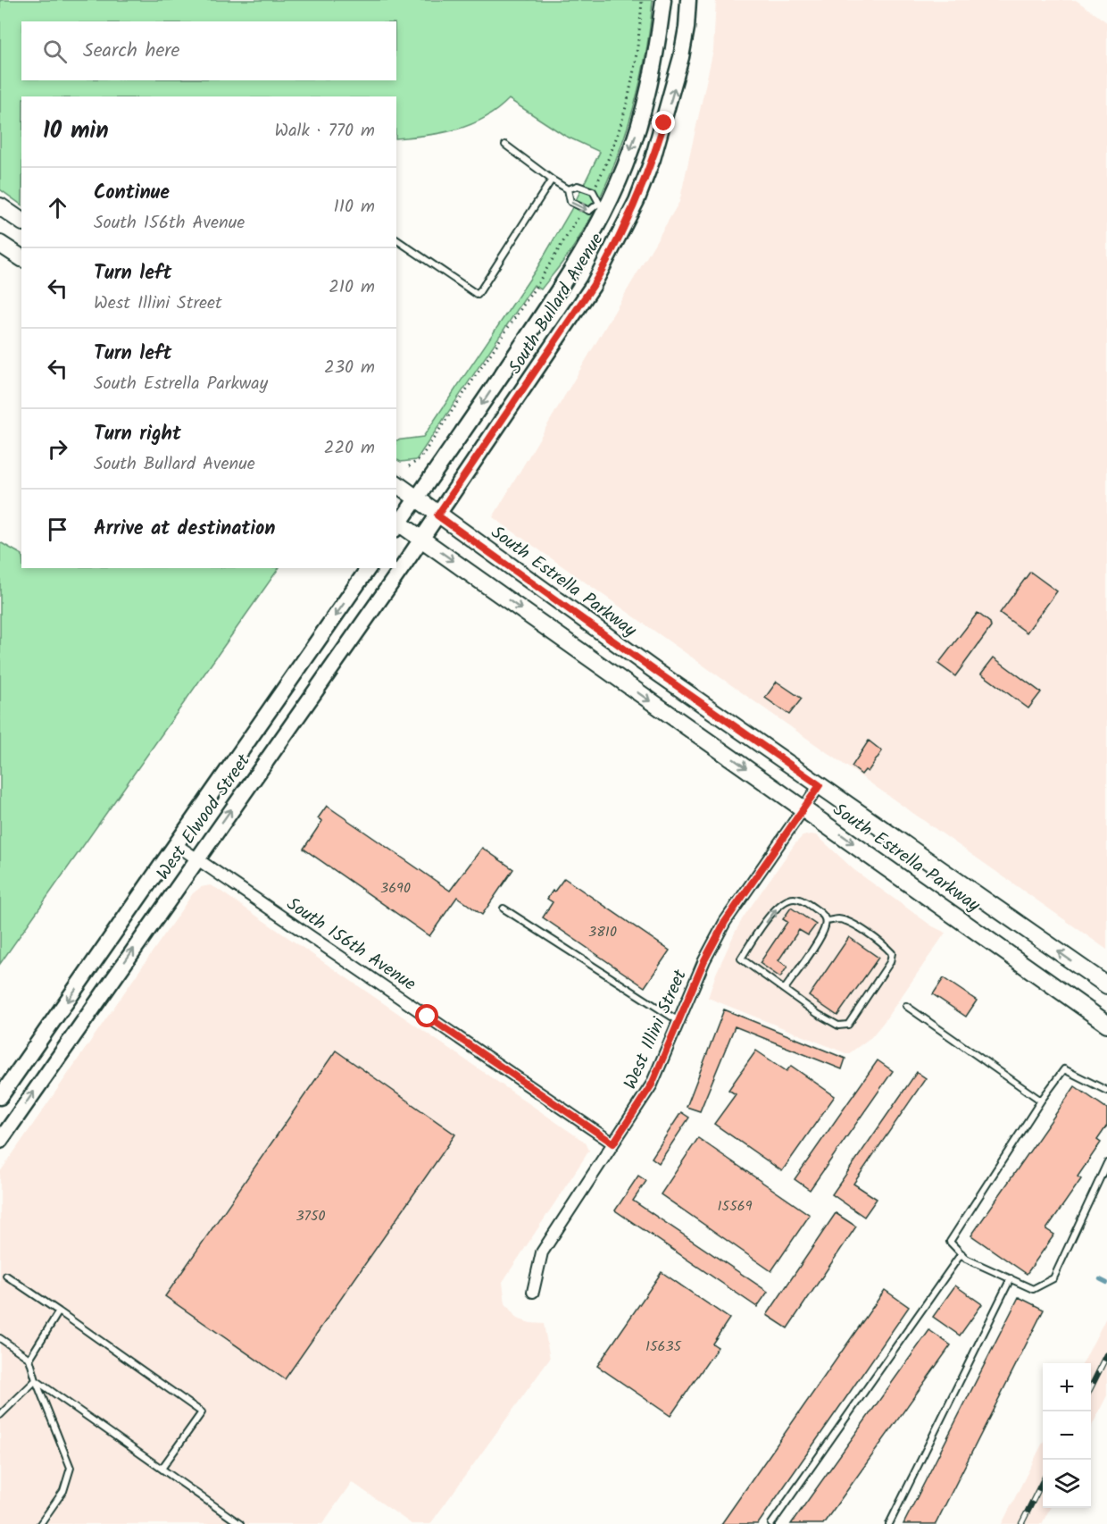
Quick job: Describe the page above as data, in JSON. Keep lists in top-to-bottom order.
{
  "streets": {
    "main road": ["South Bullard Avenue", "South Estrella Parkway", "West Elwood Street"],
    "street": ["South 156th Avenue", "West Illini Street"]
  },
  "crossings": [
    ["South Bullard Avenue", "South Estrella Parkway"],
    ["South Bullard Avenue", "West Elwood Street"],
    ["South Estrella Parkway", "West Elwood Street"],
    ["South Estrella Parkway", "West Illini Street"],
    ["West Elwood Street", "South 156th Avenue"],
    ["South 156th Avenue", "West Illini Street"]
  ],
  "house_numbers": [
    "3690",
    "3810",
    "15569",
    "3750",
    "15635"
  ],
  "page": {
    "search": "Search here",
    "heading": ["10 min", "Walk · 770 m"],
    "list": [
      ["Continue", "South 156th Avenue", "110 m"],
      ["Turn left", "West Illini Street", "210 m"],
      ["Turn left", "South Estrella Parkway", "230 m"],
      ["Turn right", "South Bullard Avenue", "220 m"],
      "Arrive at destination"
    ],
    "map_buttons": ["+", "−"]
  }
}
